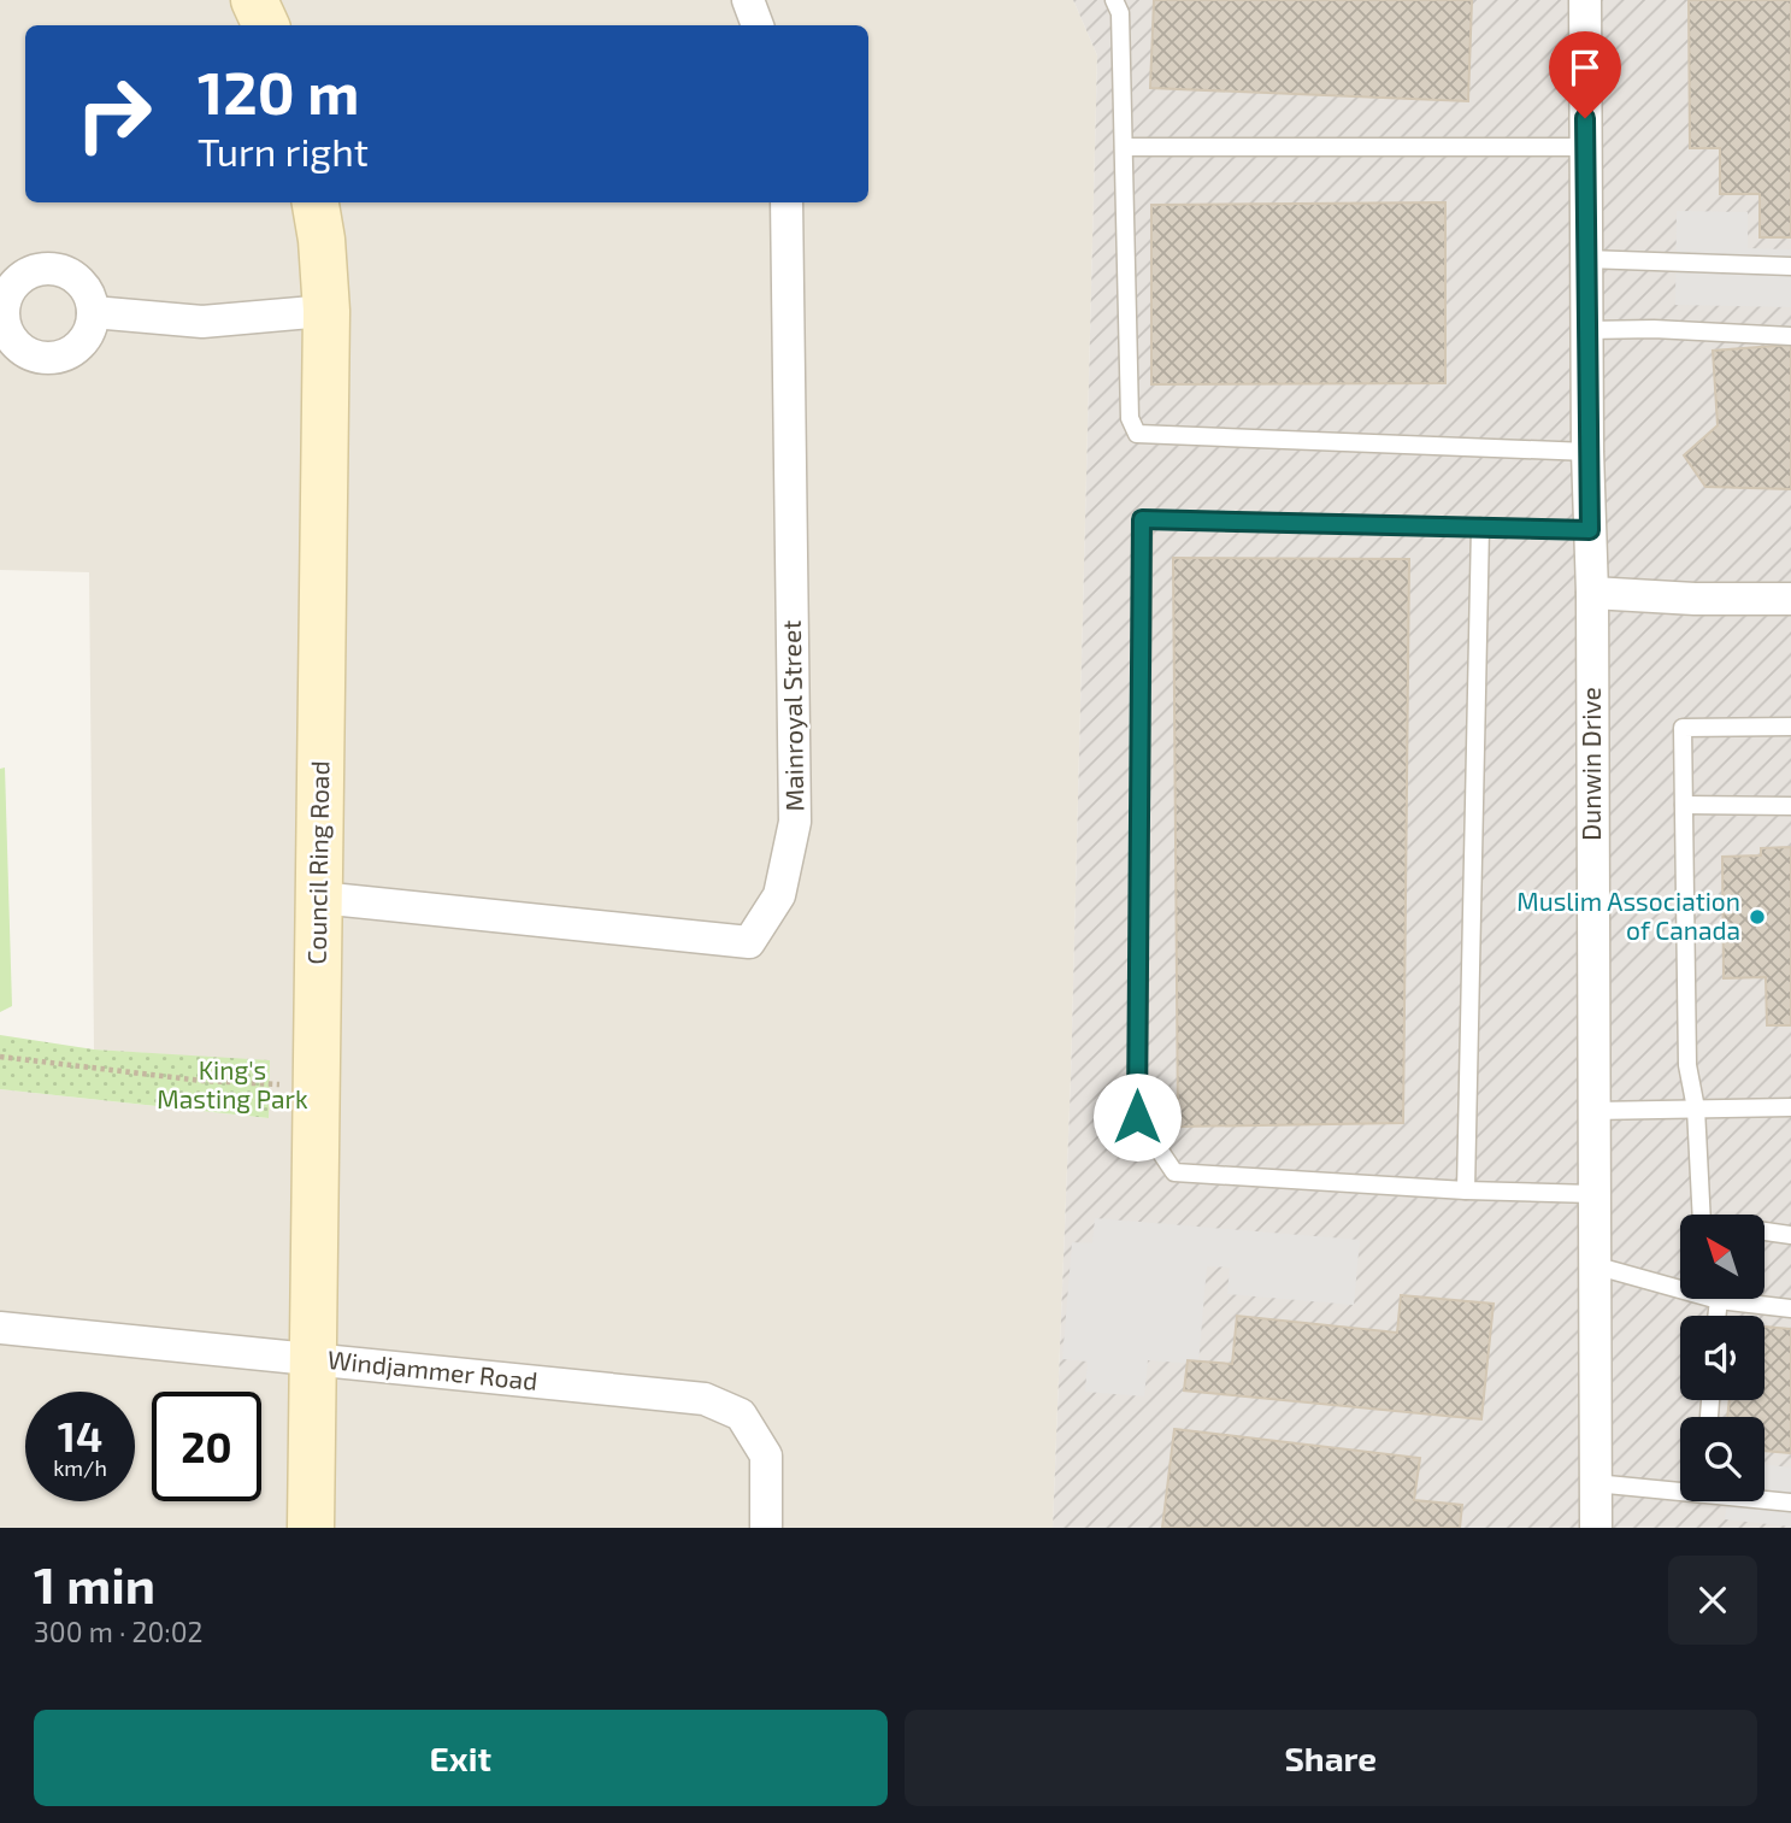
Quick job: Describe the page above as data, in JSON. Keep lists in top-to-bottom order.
{
  "streets": {
    "street": [
      "Mainroyal Street",
      "Dunwin Drive",
      "Council Ring Road",
      "Windjammer Road"
    ]
  },
  "crossings": [
    ["Mainroyal Street", "Council Ring Road"],
    ["Council Ring Road", "Windjammer Road"]
  ],
  "parks": ["King's Masting Park"],
  "places": ["Muslim Association of Canada"],
  "north": "top left",
  "page": {
    "turn": ["120 m", "Turn right"],
    "speed": "14 km/h",
    "limit": "20",
    "heading": ["1 min", "300 m · 20:02"],
    "buttons": ["Exit", "Share"]
  }
}
